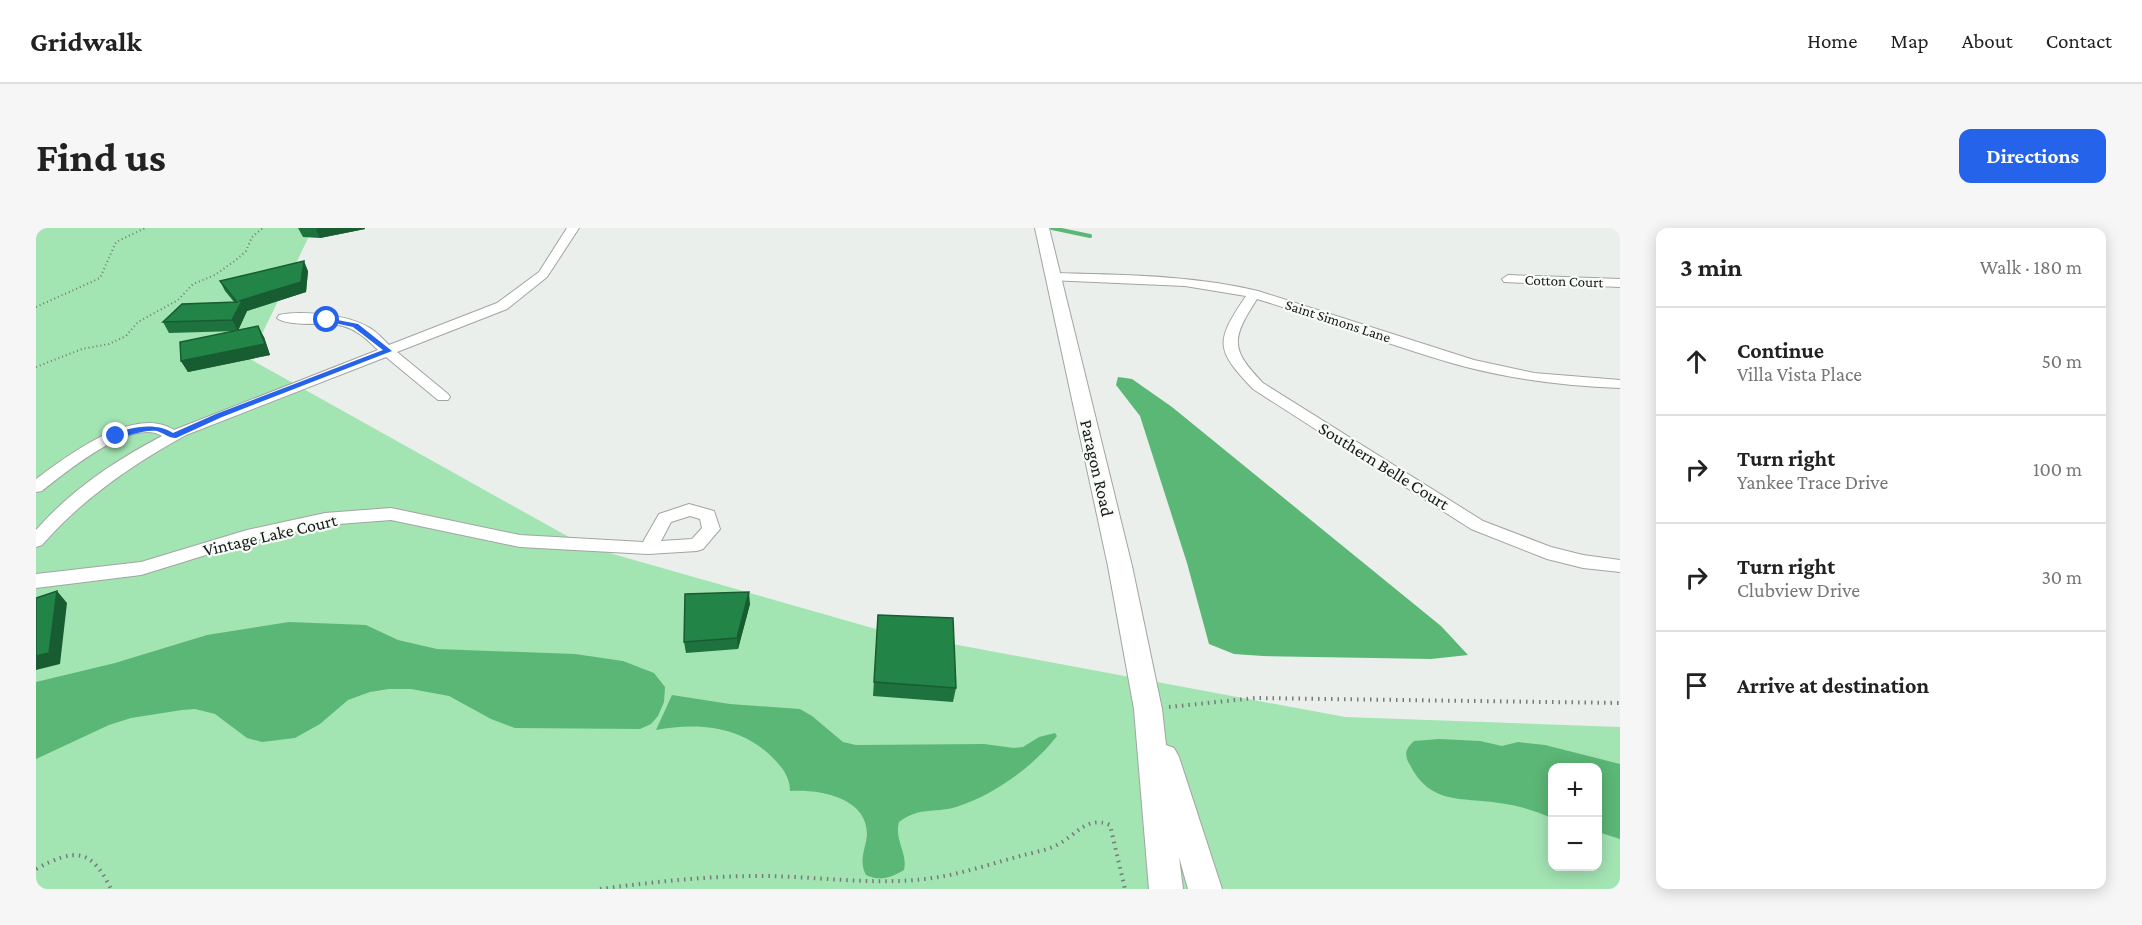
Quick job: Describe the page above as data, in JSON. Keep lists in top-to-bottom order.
{
  "streets": {
    "street": [
      "Cotton Court",
      "Saint Simons Lane",
      "Southern Belle Court",
      "Paragon Road",
      "Vintage Lake Court"
    ]
  },
  "crossings": [
    ["Saint Simons Lane", "Southern Belle Court"],
    ["Saint Simons Lane", "Paragon Road"]
  ],
  "page": {
    "header": "Gridwalk",
    "nav": [
      "Home",
      "Map",
      "About",
      "Contact"
    ],
    "buttons": "Directions",
    "title": "Find us",
    "heading": ["3 min", "Walk · 180 m"],
    "list": [
      ["Continue", "Villa Vista Place", "50 m"],
      ["Turn right", "Yankee Trace Drive", "100 m"],
      ["Turn right", "Clubview Drive", "30 m"],
      "Arrive at destination"
    ],
    "map_buttons": ["+", "−"]
  }
}
